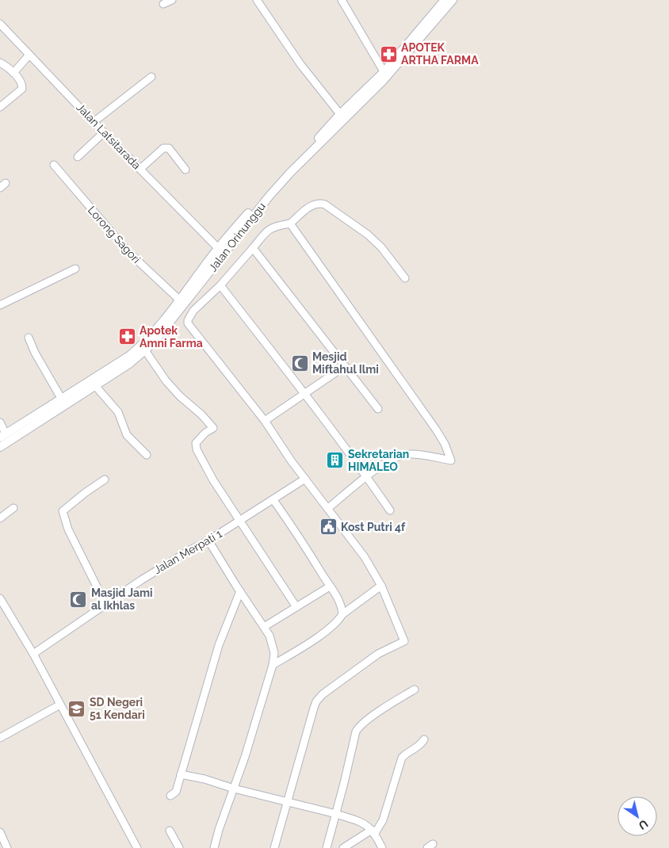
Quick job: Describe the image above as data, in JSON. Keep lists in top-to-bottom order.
{
  "streets": {
    "street": [
      "Jalan Latsitarada",
      "Lorong Sagori",
      "Jalan Orinunggu",
      "Jalan Merpati 1"
    ]
  },
  "crossings": [
    ["Jalan Latsitarada", "Jalan Orinunggu"],
    ["Lorong Sagori", "Jalan Orinunggu"]
  ],
  "places": {
    "pharmacy": ["APOTEK ARTHA FARMA", "Apotek Amni Farma"],
    "mosque": ["Mesjid Miftahul Ilmi", "Masjid Jami al Ikhlas"],
    "building": ["Sekretarian HIMALEO"],
    "public building": ["Kost Putri 4f"],
    "school or university": ["SD Negeri 51 Kendari"]
  },
  "north": "bottom right"
}
